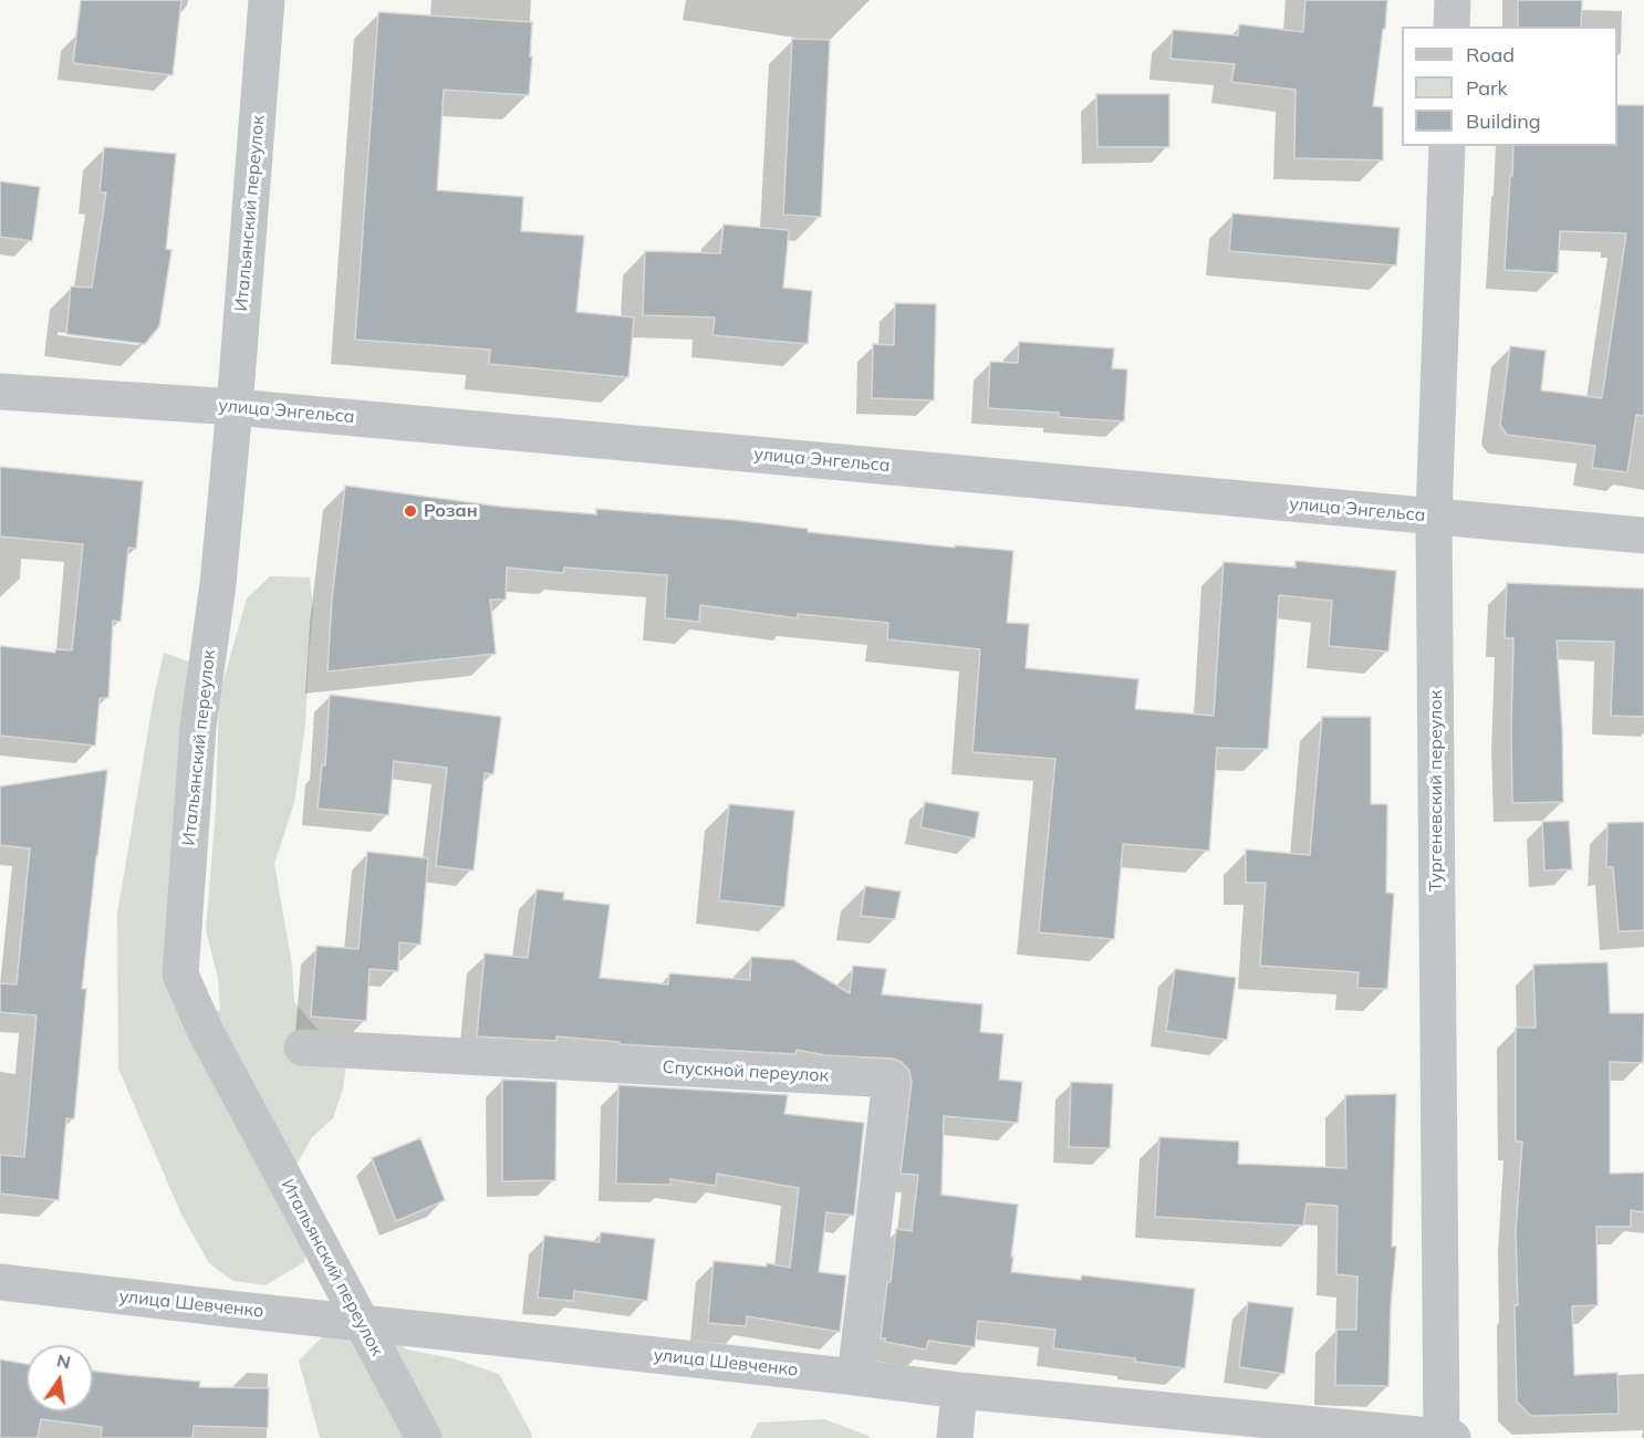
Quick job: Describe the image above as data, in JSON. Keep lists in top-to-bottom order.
{
  "streets": {
    "street": [
      "Итальянский переулок",
      "улица Энгельса",
      "Тургеневский переулок",
      "Спускной переулок",
      "улица Шевченко"
    ]
  },
  "crossings": [
    ["Итальянский переулок", "улица Энгельса"],
    ["улица Энгельса", "Тургеневский переулок"],
    ["Тургеневский переулок", "улица Шевченко"],
    ["Спускной переулок", "улица Шевченко"]
  ],
  "places": ["Розан"],
  "legend": ["Road", "Park", "Building"],
  "north": "top"
}
